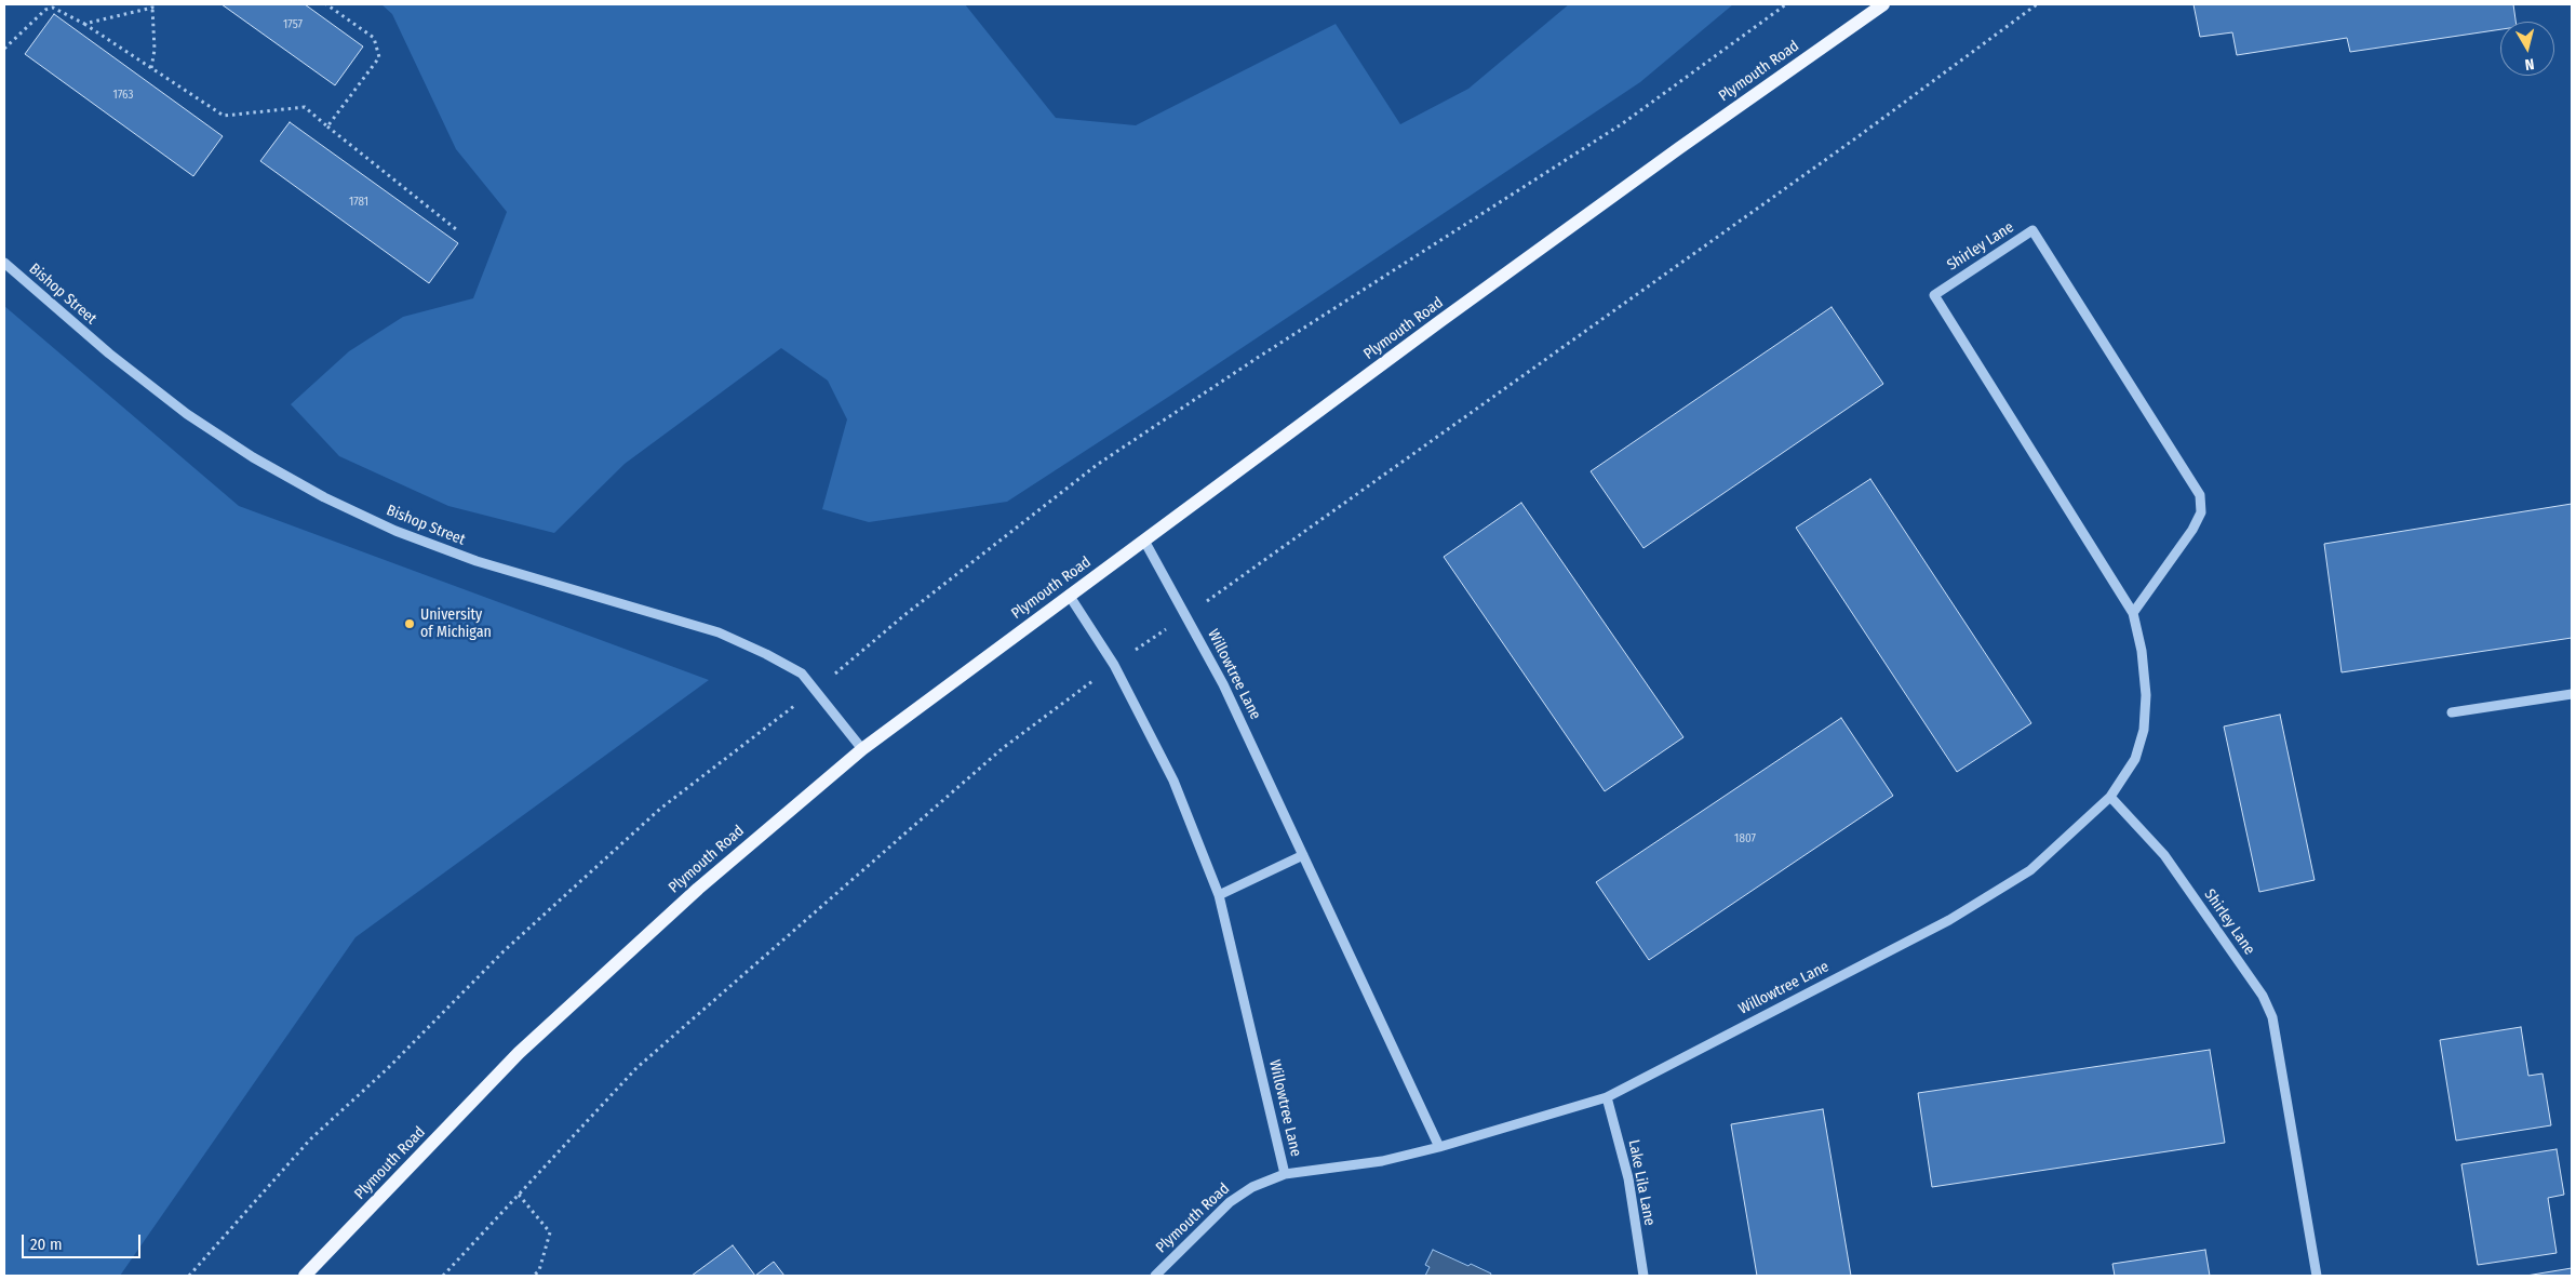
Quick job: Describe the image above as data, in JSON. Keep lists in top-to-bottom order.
{
  "streets": {
    "main road": ["Plymouth Road"],
    "street": [
      "Shirley Lane",
      "Bishop Street",
      "Willowtree Lane",
      "Lake Lila Lane"
    ]
  },
  "crossings": [
    ["Plymouth Road", "Bishop Street"],
    ["Plymouth Road", "Willowtree Lane"],
    ["Shirley Lane", "Willowtree Lane"],
    ["Willowtree Lane", "Lake Lila Lane"]
  ],
  "places": ["University of Michigan"],
  "house_numbers": [
    "1757",
    "1763",
    "1781",
    "1807"
  ],
  "scale_bar": "20 m",
  "north": "bottom"
}
